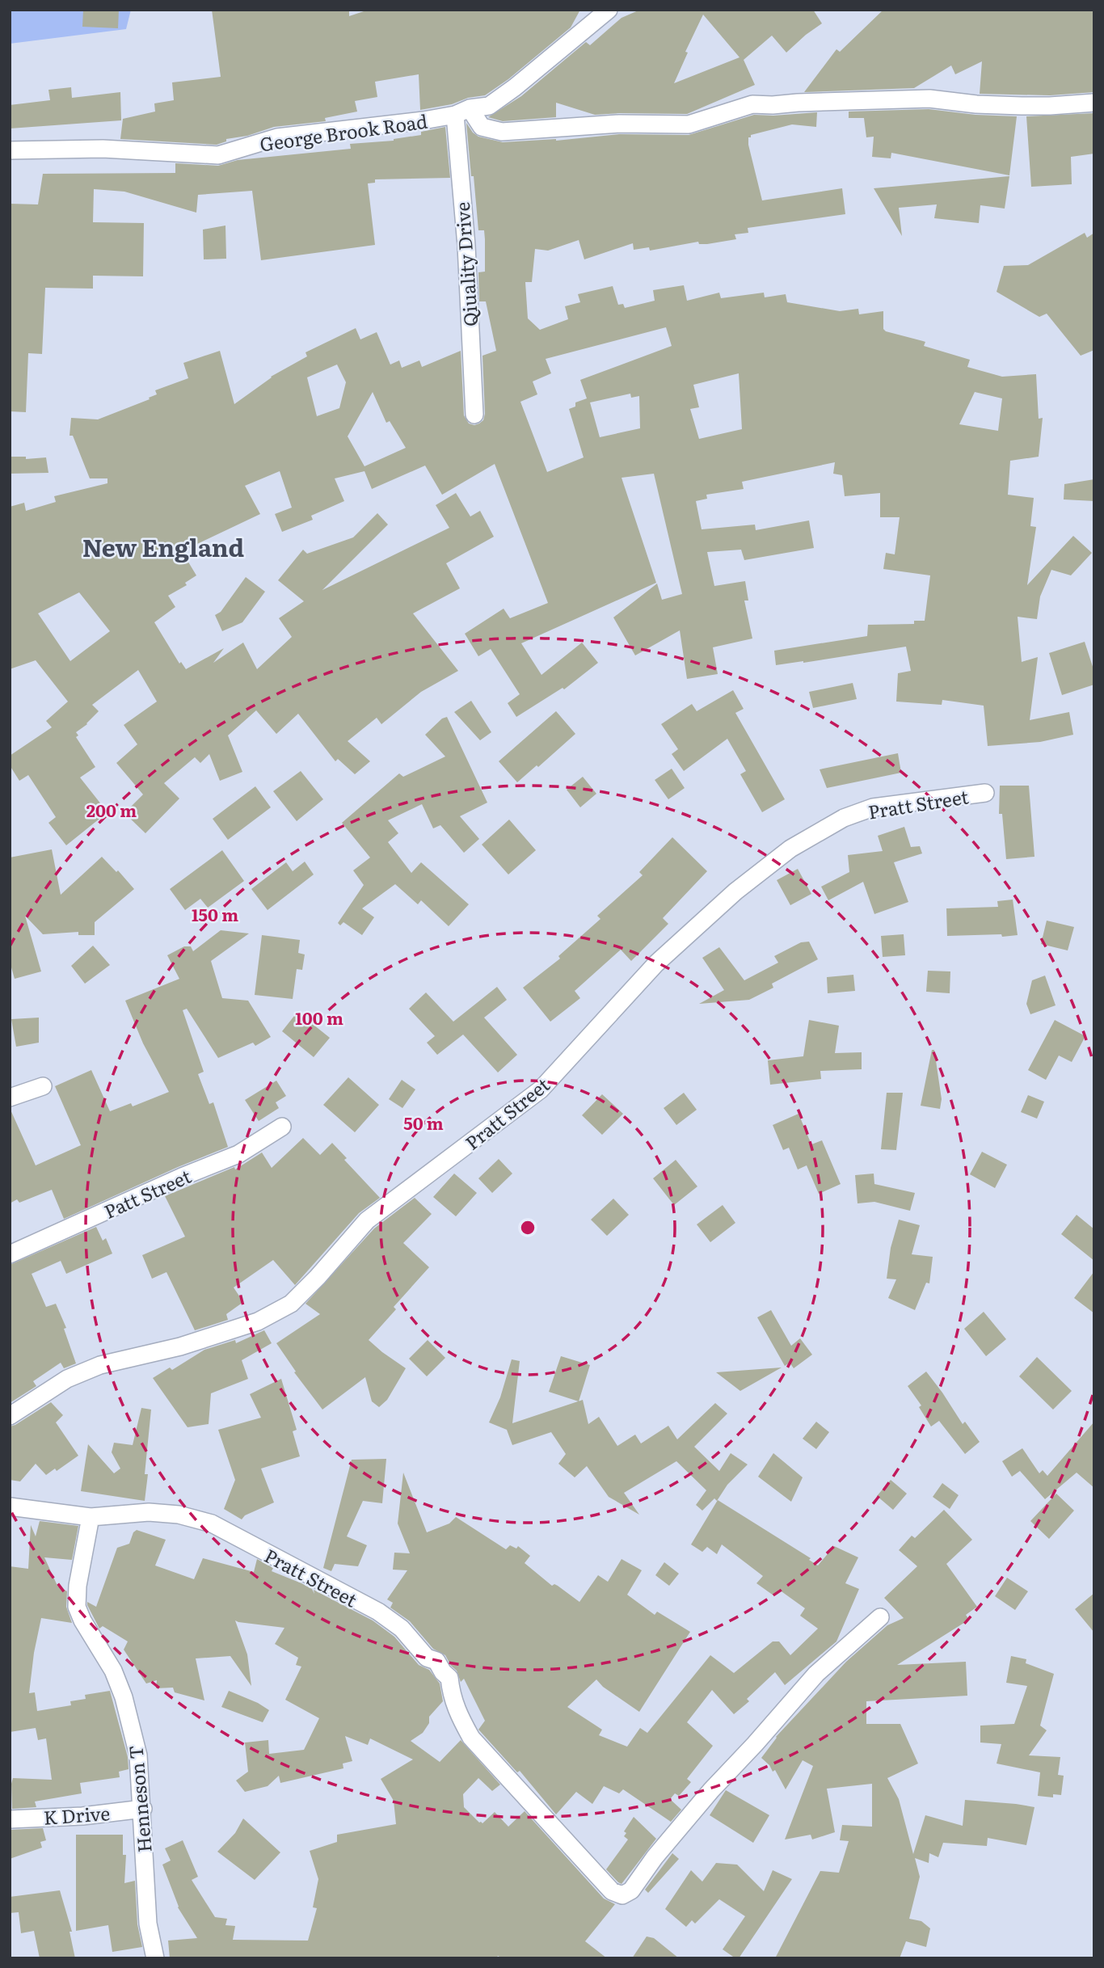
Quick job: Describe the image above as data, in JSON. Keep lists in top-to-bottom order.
{
  "streets": {
    "street": [
      "George Brook Road",
      "Qiuality Drive",
      "Pratt Street",
      "Patt Street",
      "Henneson T",
      "K Drive"
    ]
  },
  "crossings": [
    ["George Brook Road", "Qiuality Drive"],
    ["Pratt Street", "Henneson T"],
    ["Henneson T", "K Drive"]
  ],
  "districts": ["New England"],
  "rings": [
    "200 m",
    "150 m",
    "100 m",
    "50 m"
  ]
}
